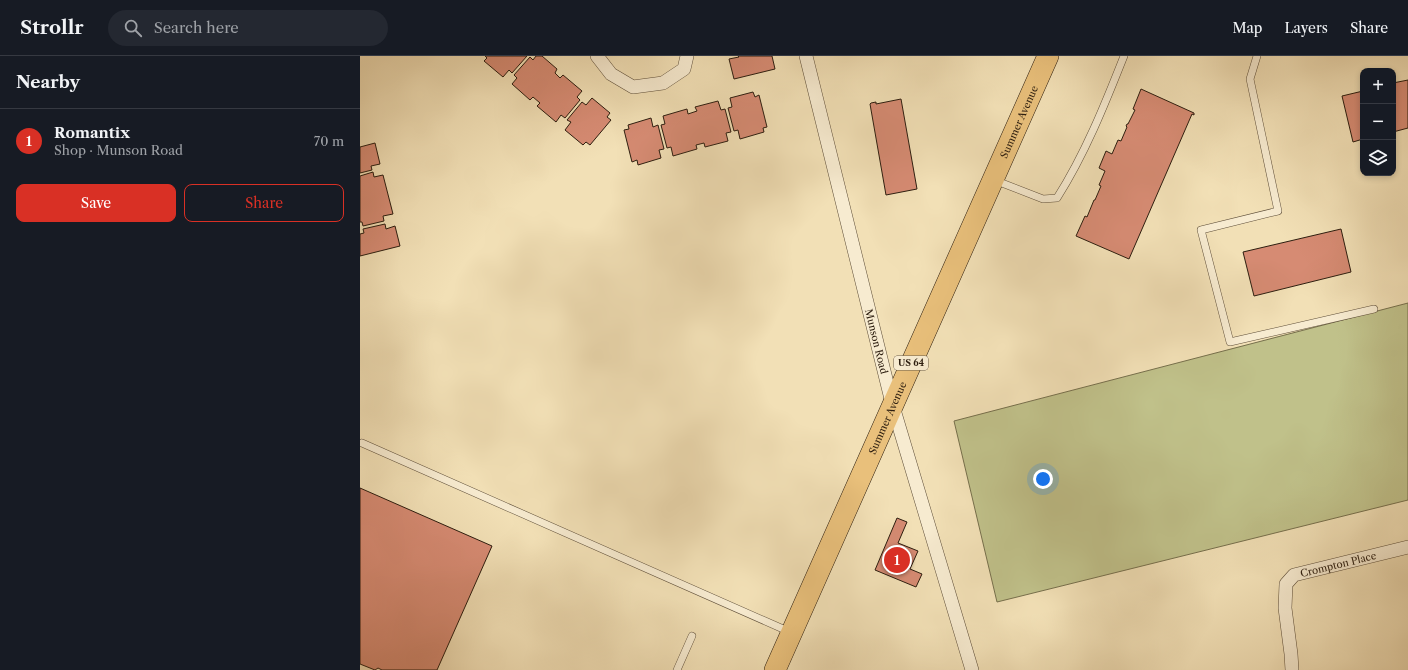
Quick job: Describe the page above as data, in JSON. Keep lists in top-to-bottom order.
{
  "streets": {
    "main road": ["Summer Avenue", "US 64"],
    "street": ["Munson Road", "Crompton Place"]
  },
  "crossings": [
    ["Summer Avenue", "Munson Road"]
  ],
  "page": {
    "header": "Strollr",
    "search": "Search here",
    "nav": ["Map", "Layers", "Share"],
    "heading": "Nearby",
    "map_buttons": ["+", "−"],
    "list": [
      {
        "mark": "1",
        "name": "Romantix",
        "note": "Shop · Munson Road",
        "value": "70 m"
      }
    ],
    "buttons": ["Save", "Share"],
    "pins": "1"
  }
}
